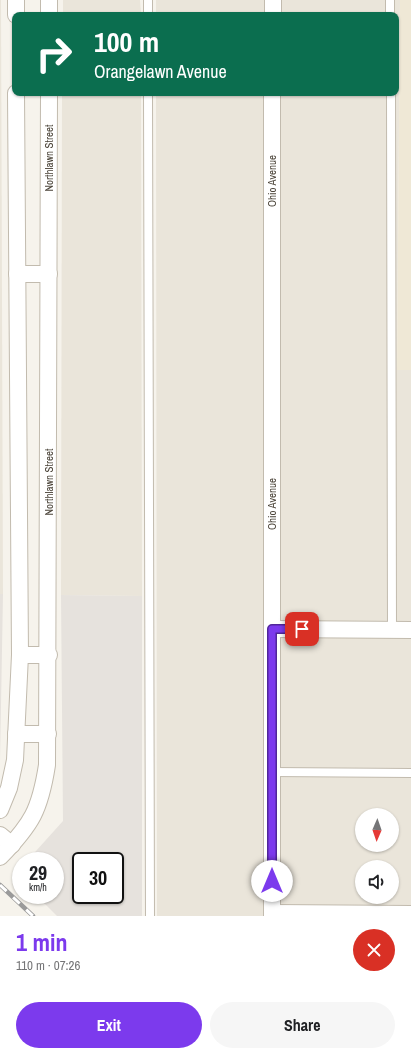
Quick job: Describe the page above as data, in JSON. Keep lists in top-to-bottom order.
{
  "streets": {
    "street": ["Northlawn Street", "Ohio Avenue"]
  },
  "north": "bottom",
  "page": {
    "turn": ["100 m", "Orangelawn Avenue"],
    "speed": "29 km/h",
    "limit": "30",
    "heading": ["1 min", "110 m · 07:26"],
    "buttons": ["Exit", "Share"]
  }
}
